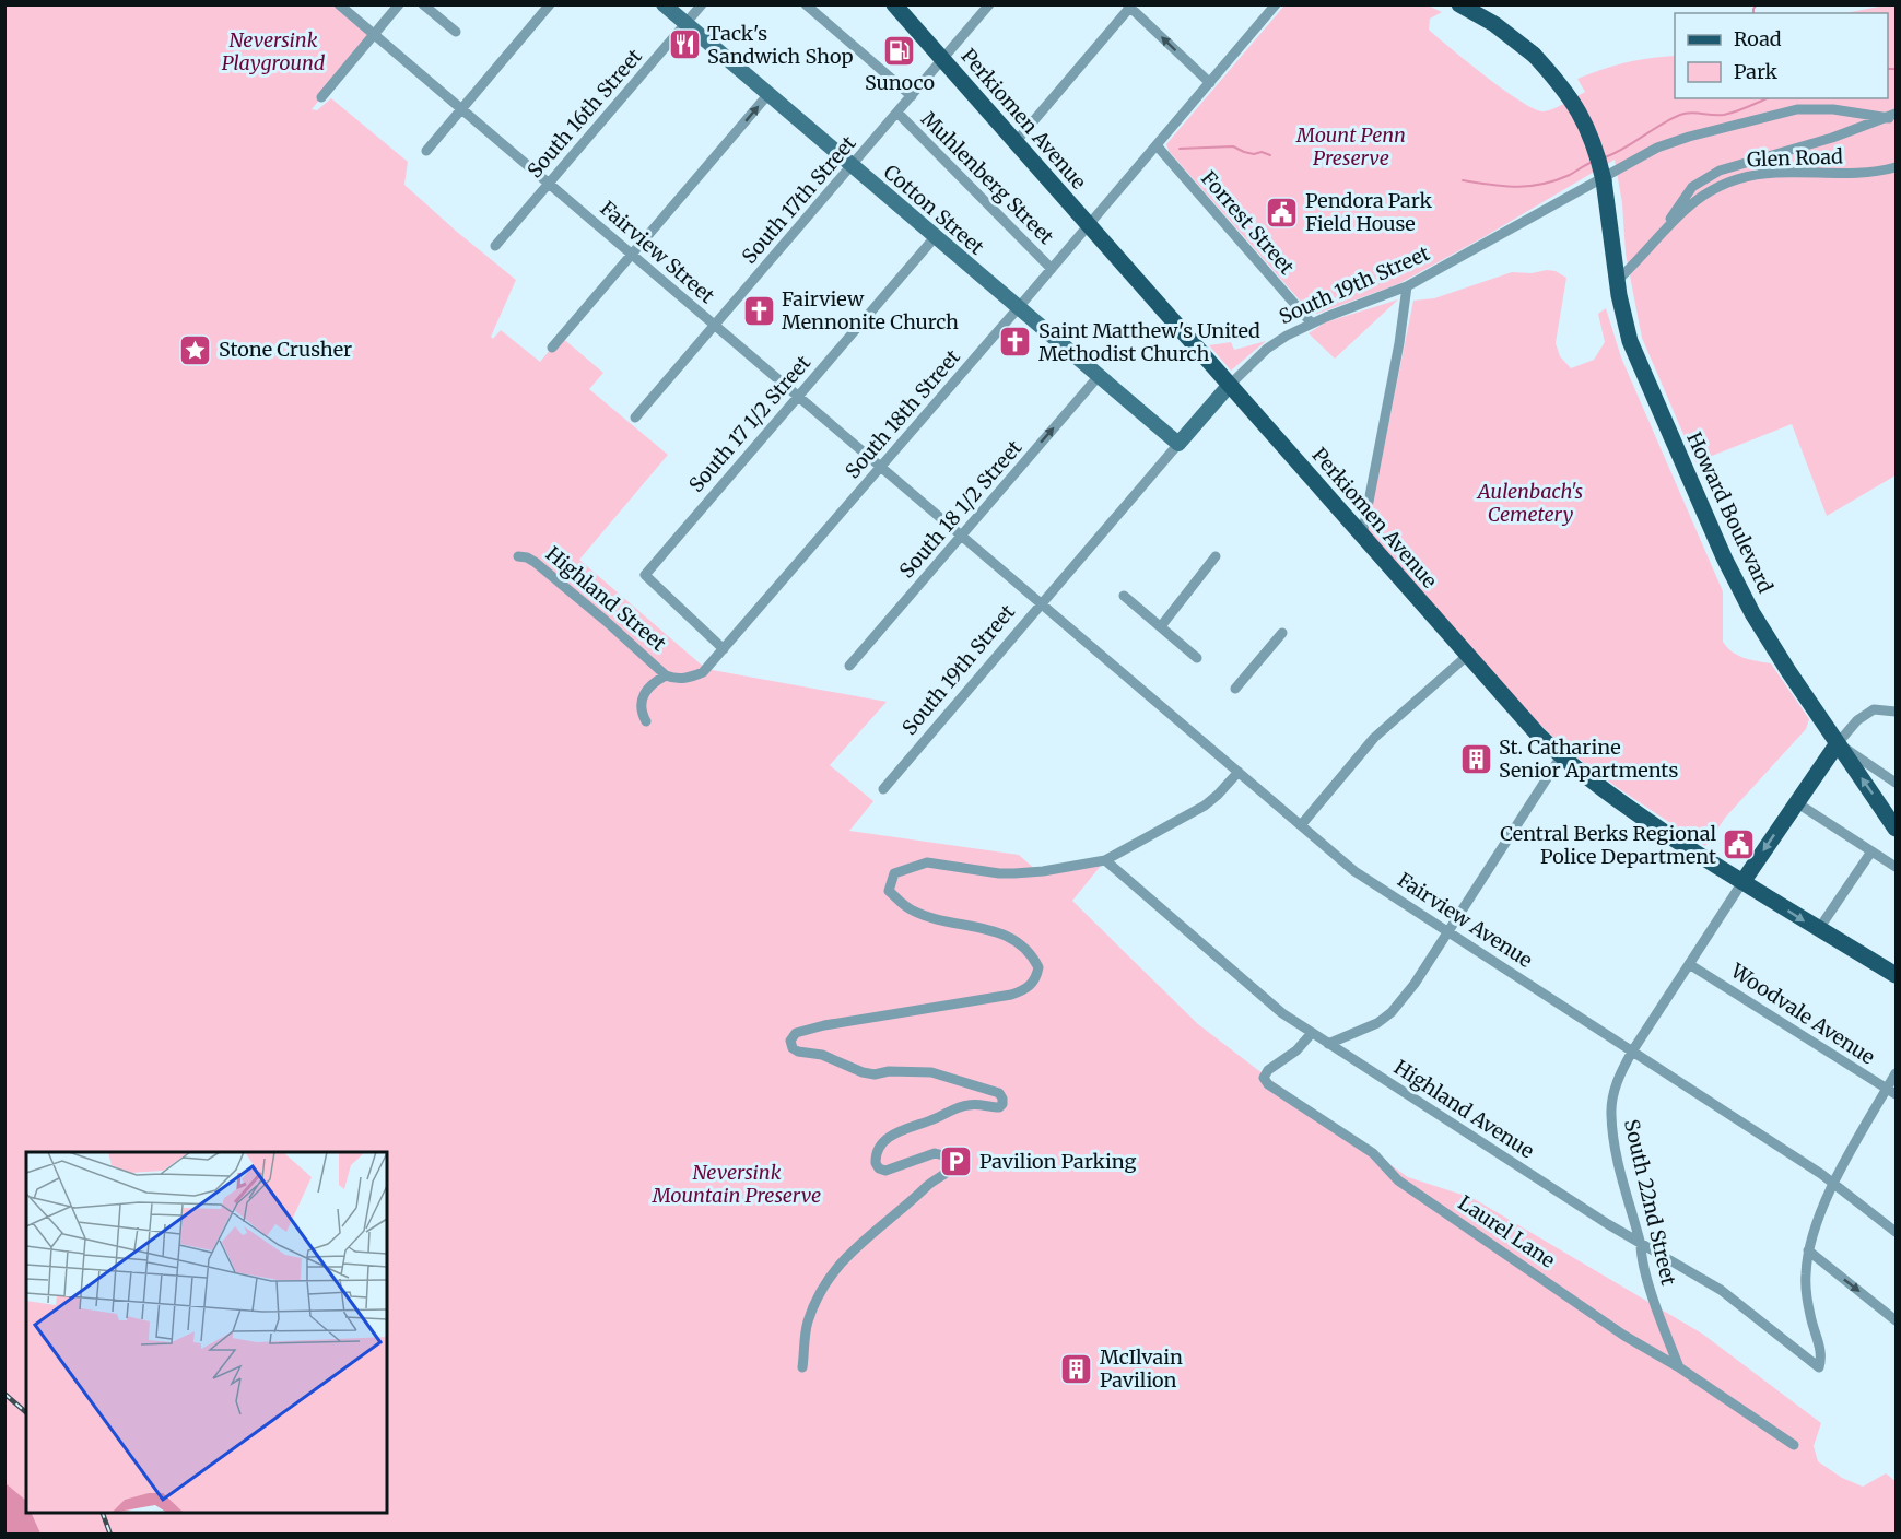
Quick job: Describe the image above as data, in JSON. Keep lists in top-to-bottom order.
{
  "streets": {
    "main road": ["Perkiomen Avenue", "Howard Boulevard"],
    "street": [
      "South 16th Street",
      "Glen Road",
      "Muhlenberg Street",
      "South 17th Street",
      "Cotton Street",
      "Forrest Street",
      "Fairview Street",
      "South 19th Street",
      "South 18th Street",
      "South 17 1/2 Street",
      "South 18 1/2 Street",
      "Highland Street",
      "Fairview Avenue",
      "Woodvale Avenue",
      "Highland Avenue",
      "South 22nd Street",
      "Laurel Lane"
    ]
  },
  "crossings": [
    ["South 16th Street", "Cotton Street"],
    ["South 16th Street", "Fairview Street"],
    ["Perkiomen Avenue", "South 17th Street"],
    ["Perkiomen Avenue", "South 19th Street"],
    ["Perkiomen Avenue", "South 18th Street"],
    ["Perkiomen Avenue", "South 22nd Street"],
    ["Glen Road", "Howard Boulevard"],
    ["Muhlenberg Street", "South 17th Street"],
    ["Muhlenberg Street", "South 18th Street"],
    ["South 17th Street", "Cotton Street"],
    ["South 17th Street", "Fairview Street"],
    ["Cotton Street", "South 19th Street"],
    ["Cotton Street", "South 18th Street"],
    ["Cotton Street", "South 17 1/2 Street"],
    ["Cotton Street", "South 18 1/2 Street"],
    ["Forrest Street", "South 19th Street"],
    ["Forrest Street", "South 18th Street"],
    ["Fairview Street", "South 19th Street"],
    ["Fairview Street", "South 18th Street"],
    ["Fairview Street", "South 17 1/2 Street"],
    ["Fairview Street", "South 18 1/2 Street"],
    ["Fairview Street", "Fairview Avenue"],
    ["South 19th Street", "Fairview Avenue"],
    ["South 18th Street", "Highland Street"],
    ["South 17 1/2 Street", "Highland Street"],
    ["Fairview Avenue", "South 22nd Street"],
    ["Woodvale Avenue", "South 22nd Street"],
    ["Highland Avenue", "South 22nd Street"],
    ["Highland Avenue", "Laurel Lane"],
    ["South 22nd Street", "Laurel Lane"]
  ],
  "one_way": ["South 18 1/2 Street"],
  "parks": [
    "Neversink Playground",
    "Mount Penn Preserve",
    "Aulenbach's Cemetery",
    "Neversink Mountain Preserve"
  ],
  "places": {
    "restaurant": ["Tack's Sandwich Shop"],
    "fuel station": ["Sunoco"],
    "public building": ["Pendora Park Field House", "Central Berks Regional Police Department"],
    "church": ["Fairview Mennonite Church", "Saint Matthew's United Methodist Church"],
    "place": ["Stone Crusher"],
    "building": ["St. Catharine Senior Apartments", "McIlvain Pavilion"],
    "parking": ["Pavilion Parking"]
  },
  "legend": ["Road", "Park"]
}
